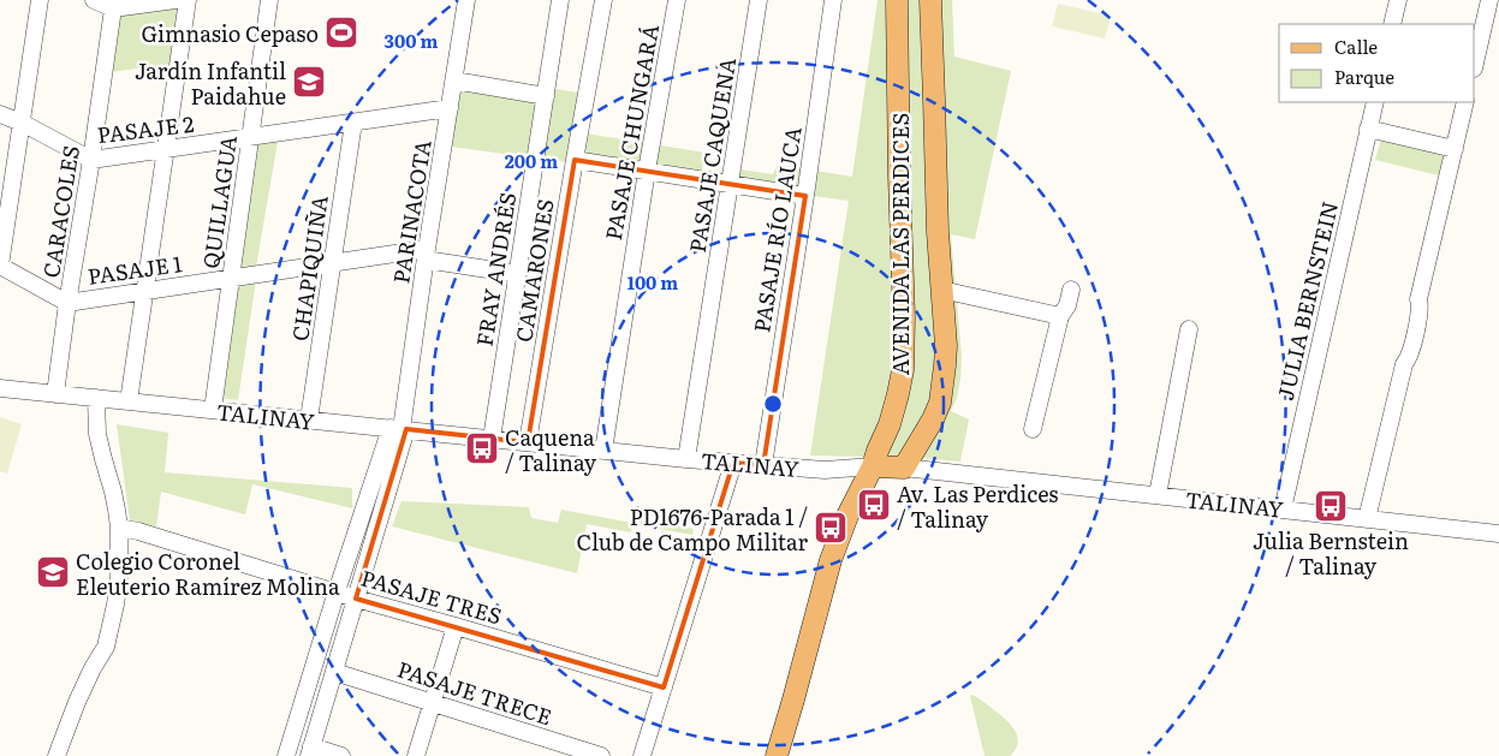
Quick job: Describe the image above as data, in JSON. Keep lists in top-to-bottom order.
{
  "streets": {
    "main road": ["AVENIDA LAS PERDICES", "TALINAY"],
    "street": [
      "PASAJE 2",
      "PASAJE CHUNGARÁ",
      "PASAJE CAQUENA",
      "QUILLAGUA",
      "CARACOLES",
      "PARINACOTA",
      "PASAJE RÍO LAUCA",
      "CHAPIQUIÑA",
      "PASAJE 1",
      "FRAY ANDRÉS",
      "CAMARONES",
      "JULIA BERNSTEIN",
      "PASAJE TRES",
      "PASAJE TRECE"
    ]
  },
  "crossings": [
    ["PASAJE 2", "QUILLAGUA"],
    ["PASAJE 2", "CARACOLES"],
    ["PASAJE 2", "PARINACOTA"],
    ["PASAJE 2", "CHAPIQUIÑA"],
    ["PASAJE CHUNGARÁ", "TALINAY"],
    ["PASAJE CAQUENA", "TALINAY"],
    ["QUILLAGUA", "PASAJE 1"],
    ["QUILLAGUA", "TALINAY"],
    ["CARACOLES", "PASAJE 1"],
    ["CARACOLES", "TALINAY"],
    ["PARINACOTA", "PASAJE 1"],
    ["PARINACOTA", "TALINAY"],
    ["PASAJE RÍO LAUCA", "TALINAY"],
    ["AVENIDA LAS PERDICES", "TALINAY"],
    ["CHAPIQUIÑA", "PASAJE 1"],
    ["CHAPIQUIÑA", "TALINAY"],
    ["PASAJE 1", "FRAY ANDRÉS"],
    ["FRAY ANDRÉS", "TALINAY"],
    ["CAMARONES", "TALINAY"],
    ["JULIA BERNSTEIN", "TALINAY"]
  ],
  "places": {
    "sports": ["Gimnasio Cepaso"],
    "school or university": ["Jardín Infantil Paidahue", "Colegio Coronel Eleuterio Ramírez Molina"],
    "bus stop": [
      "Caquena / Talinay",
      "Av. Las Perdices / Talinay",
      "Julia Bernstein / Talinay",
      "PD1676-Parada 1 / Club de Campo Militar"
    ]
  },
  "legend": ["Calle", "Parque"],
  "rings": ["300 m", "200 m", "100 m"]
}
